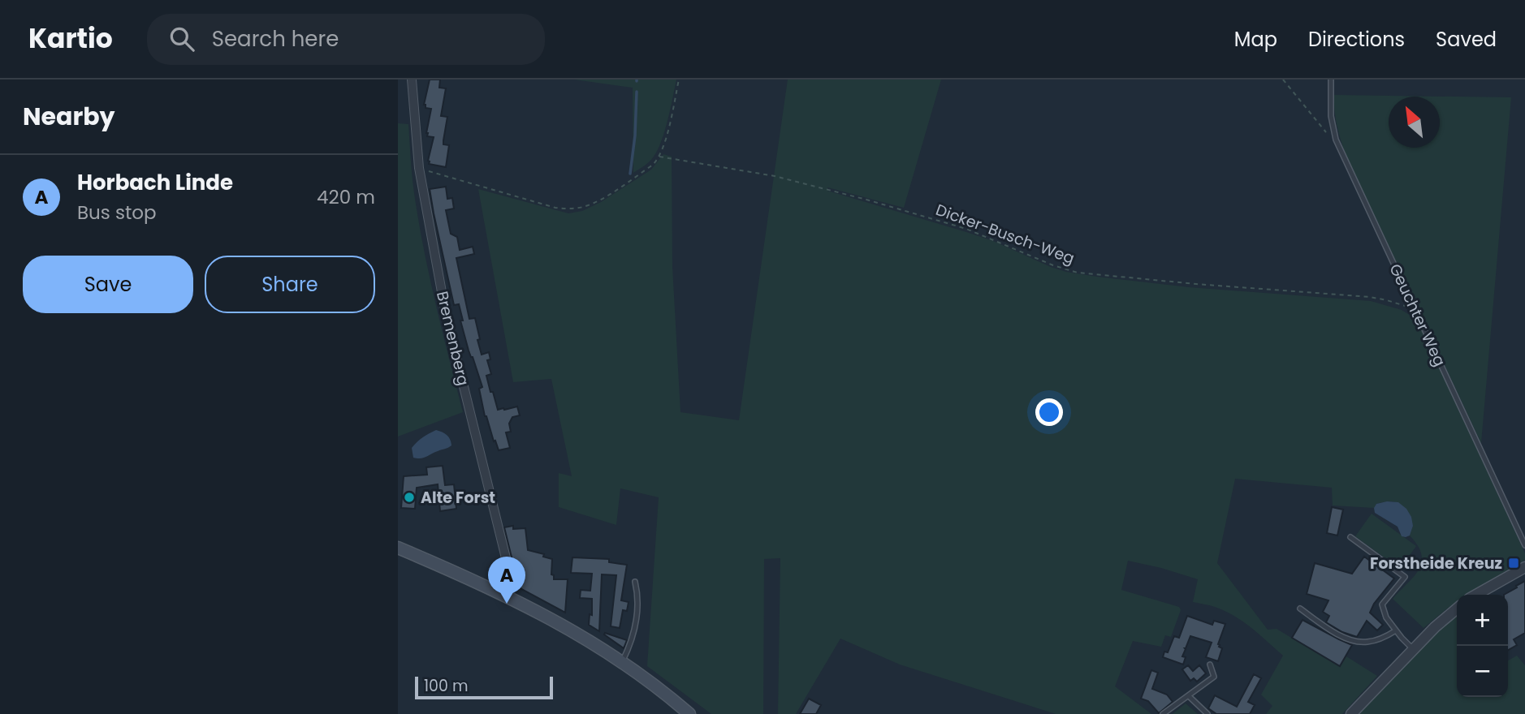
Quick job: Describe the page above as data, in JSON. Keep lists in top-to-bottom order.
{
  "streets": {
    "street": ["Bremenberg"],
    "lane": ["Geuchter Weg"],
    "path": ["Dicker-Busch-Weg"]
  },
  "crossings": [
    ["Dicker-Busch-Weg", "Geuchter Weg"]
  ],
  "places": {
    "other": ["Alte Forst"],
    "transit": ["Forstheide Kreuz"]
  },
  "scale_bar": "100 m",
  "north": "top left",
  "page": {
    "header": "Kartio",
    "search": "Search here",
    "nav": ["Map", "Directions", "Saved"],
    "heading": "Nearby",
    "list": [
      {
        "mark": "A",
        "name": "Horbach Linde",
        "note": "Bus stop",
        "value": "420 m"
      }
    ],
    "buttons": ["Save", "Share"],
    "pins": "A",
    "map_buttons": ["+", "−"],
    "scale": "100 m"
  }
}
